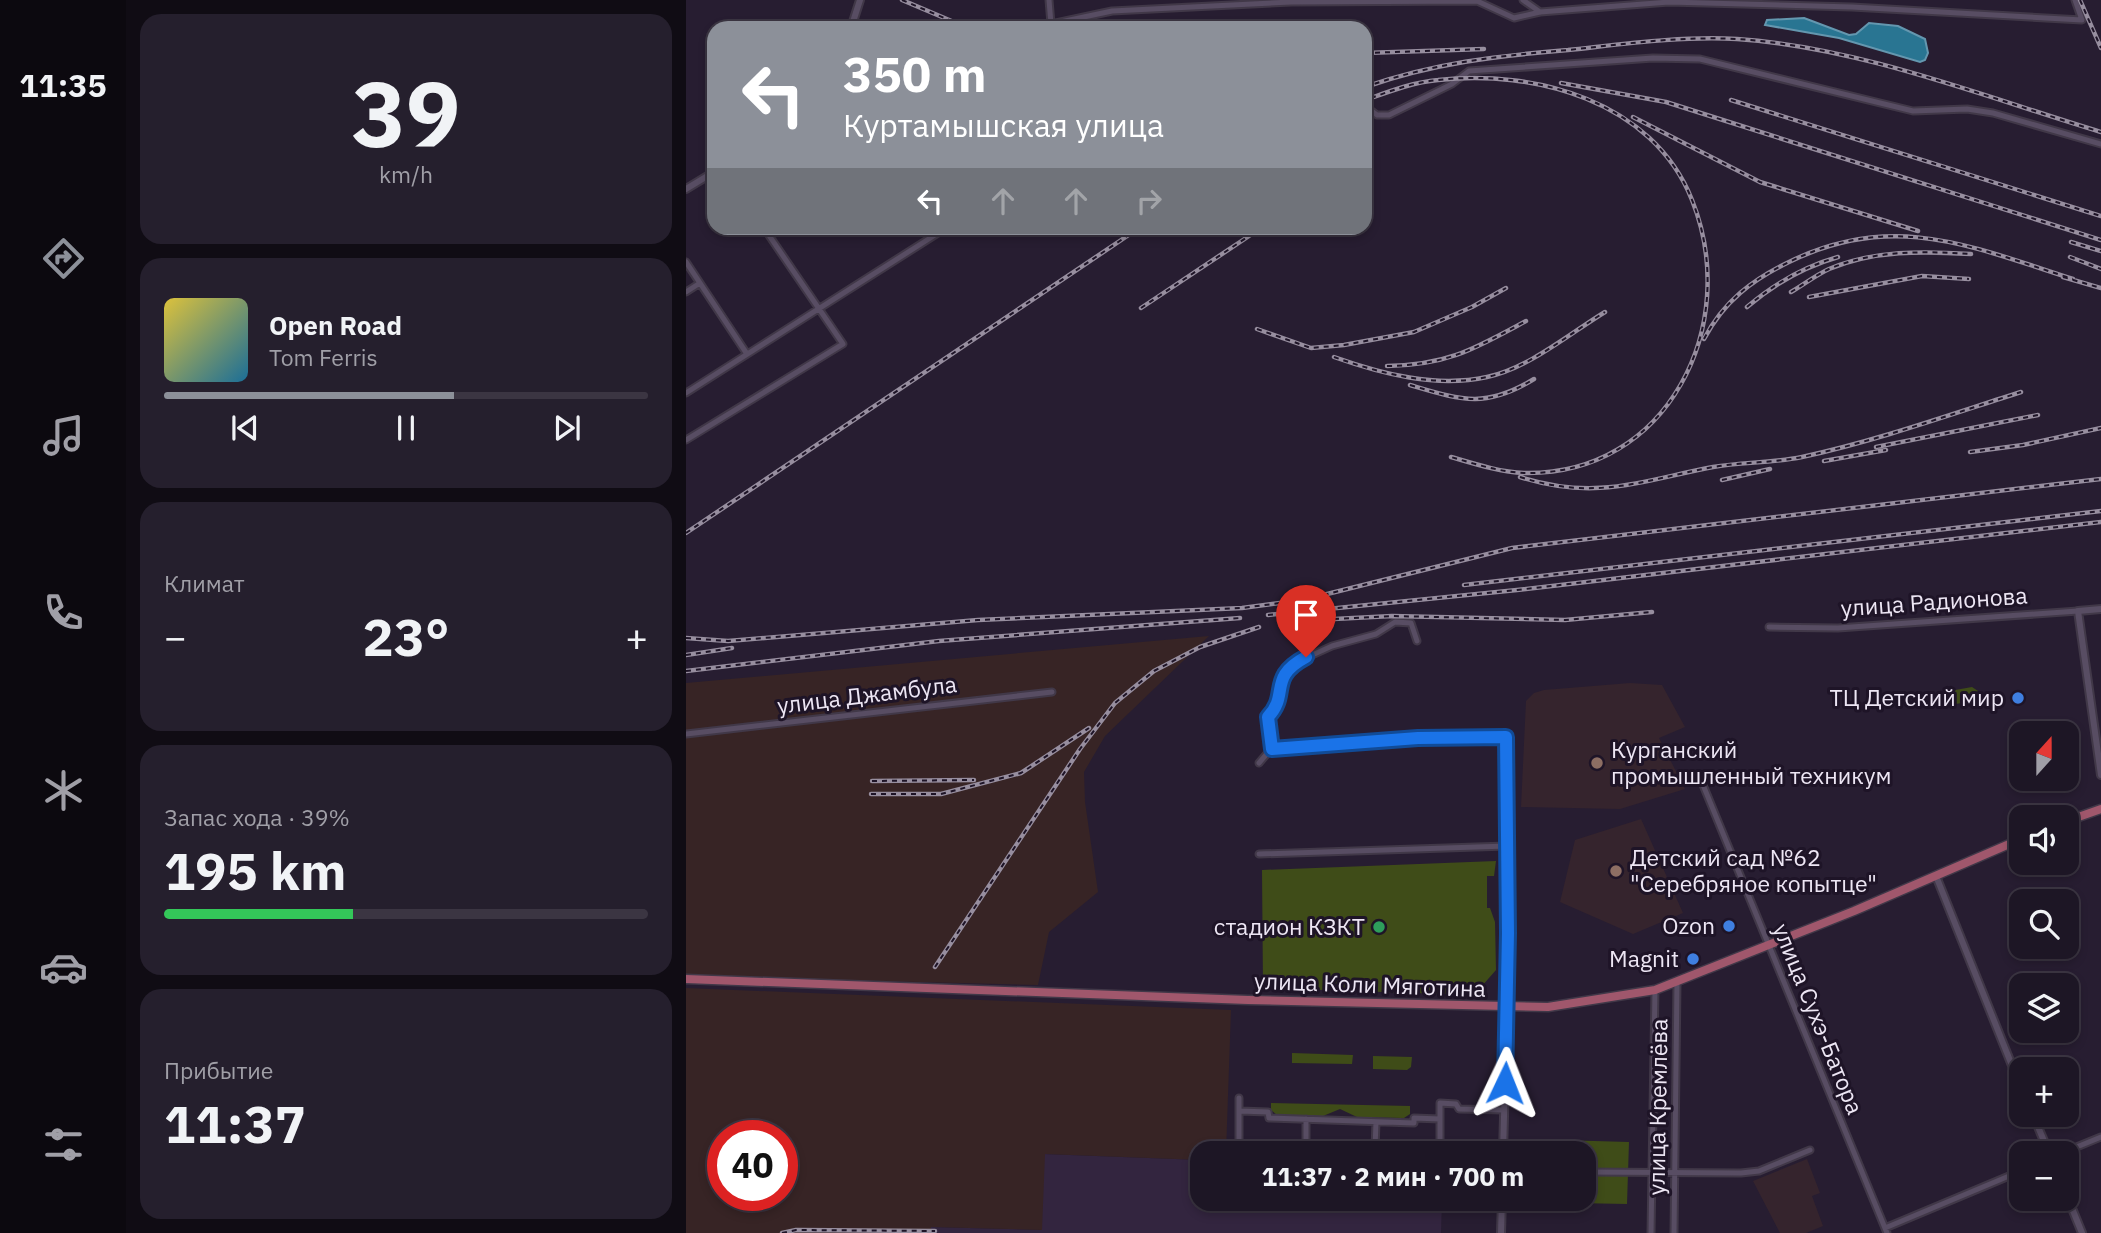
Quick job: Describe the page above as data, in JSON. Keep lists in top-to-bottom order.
{
  "streets": {
    "main road": ["улица Коли Мяготина"],
    "street": [
      "улица Радионова",
      "улица Джамбула",
      "улица Сухэ-Батора",
      "улица Кремлёва"
    ]
  },
  "crossings": [
    ["улица Коли Мяготина", "улица Сухэ-Батора"],
    ["улица Коли Мяготина", "улица Кремлёва"]
  ],
  "places": [
    "ТЦ Детский мир",
    "Курганский промышленный техникум",
    "Детский сад №62 \"Серебряное копытце\"",
    "Ozon",
    "стадион КЗКТ",
    "Magnit"
  ],
  "north": "top",
  "page": {
    "tabs": "11:35",
    "tile": [
      ["39", "km/h"],
      "Климат",
      ["Запас хода · 39%", "195 km"],
      ["Прибытие", "11:37"]
    ],
    "turn": ["350 m", "Куртамышская улица"],
    "song": ["Open Road", "Tom Ferris"],
    "heat": ["−", "23°", "+"],
    "map_buttons": ["+", "−"],
    "limit": "40",
    "trip": "11:37 · 2 мин · 700 m"
  }
}
